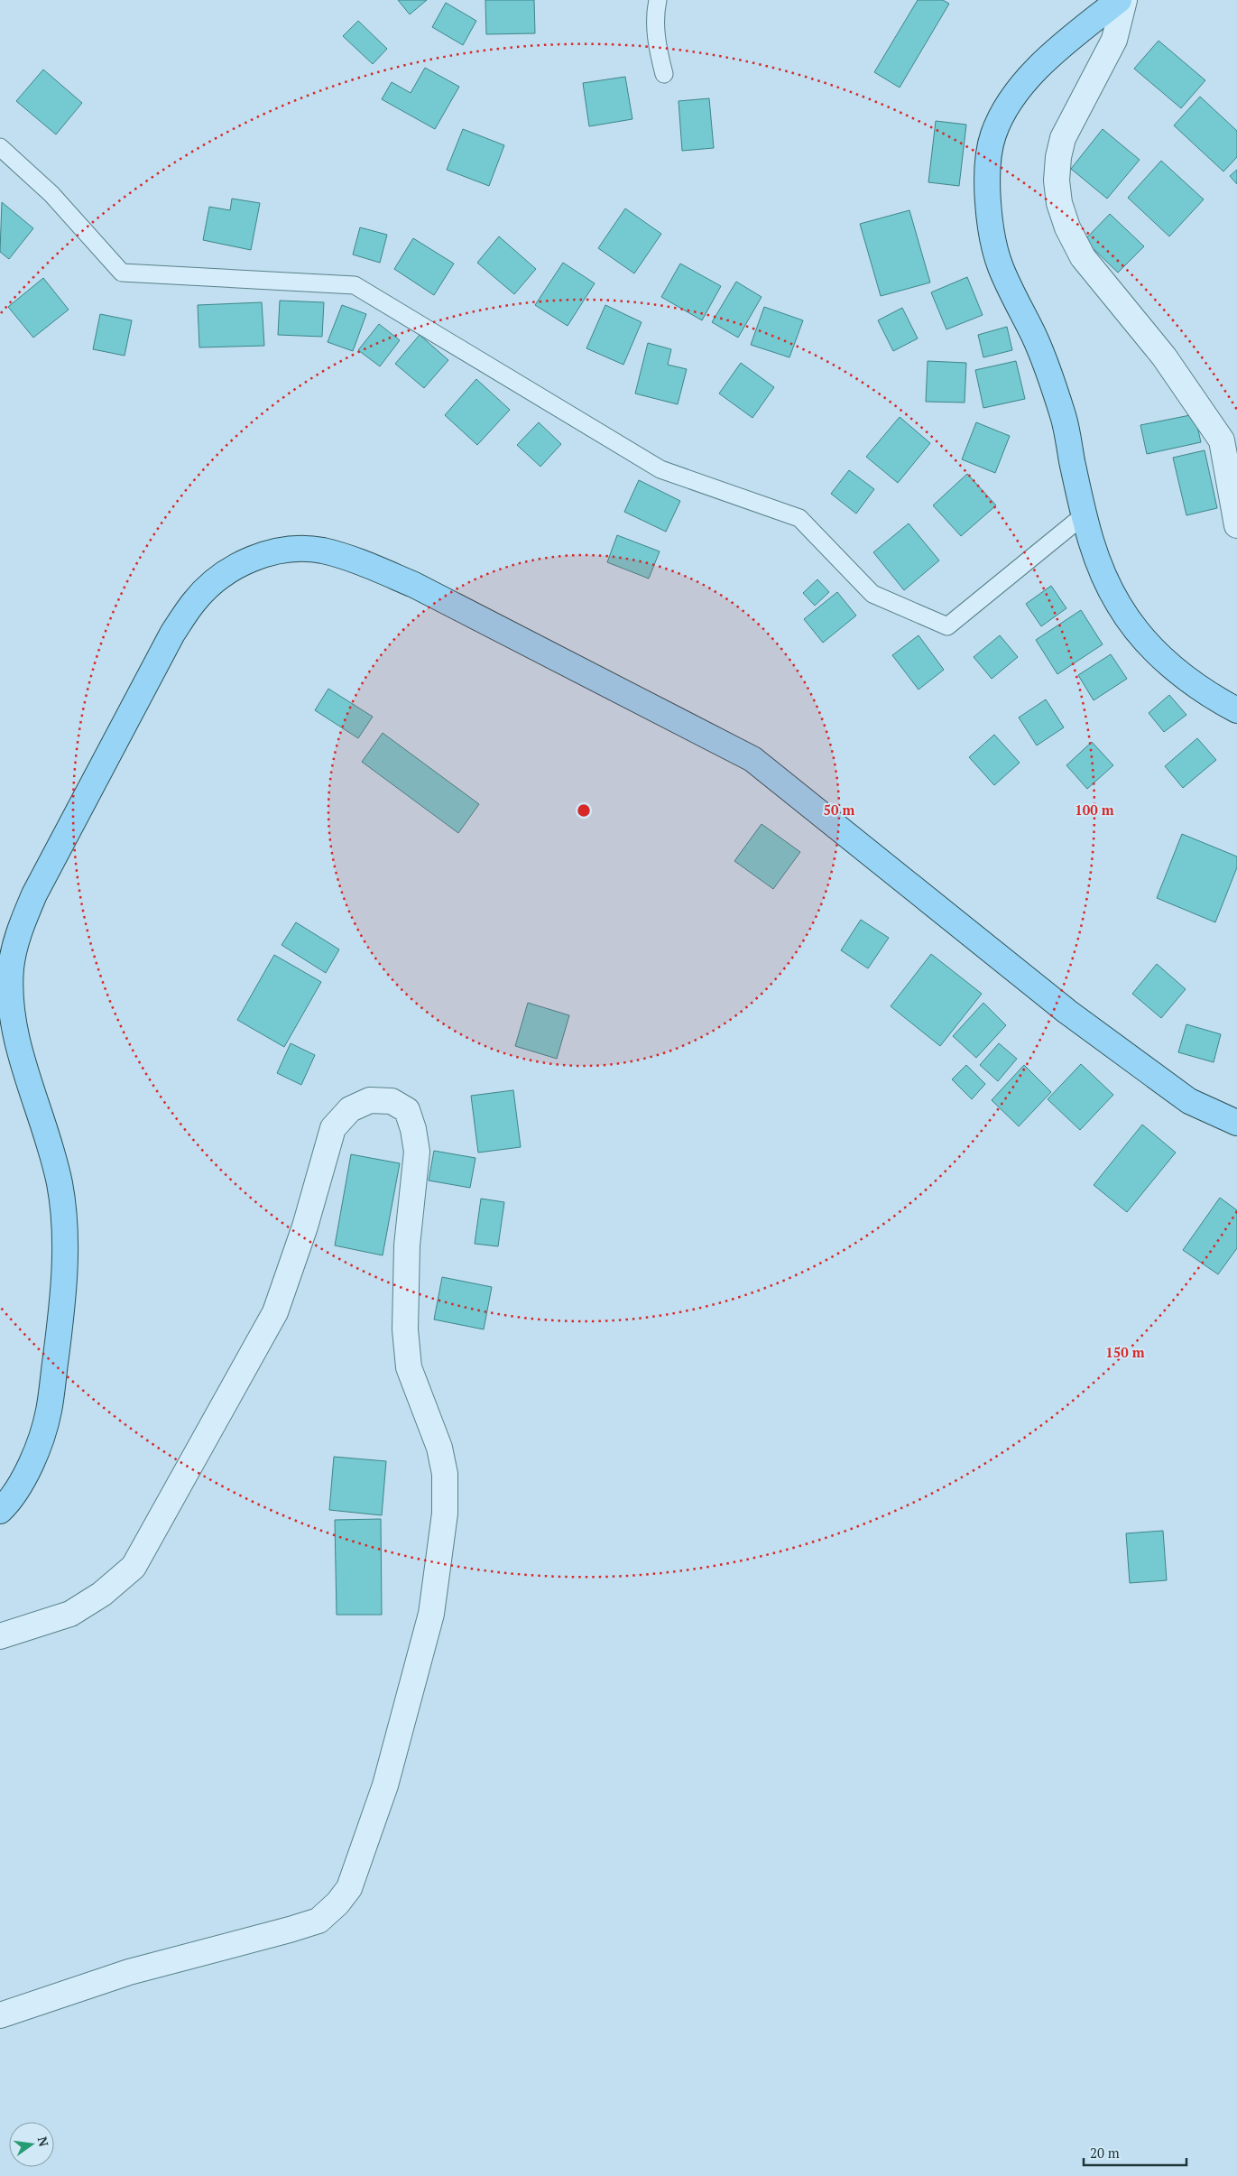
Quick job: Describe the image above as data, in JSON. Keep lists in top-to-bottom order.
{
  "scale_bar": "20 m",
  "north": "right",
  "rings": ["50 m", "100 m", "150 m"]
}
